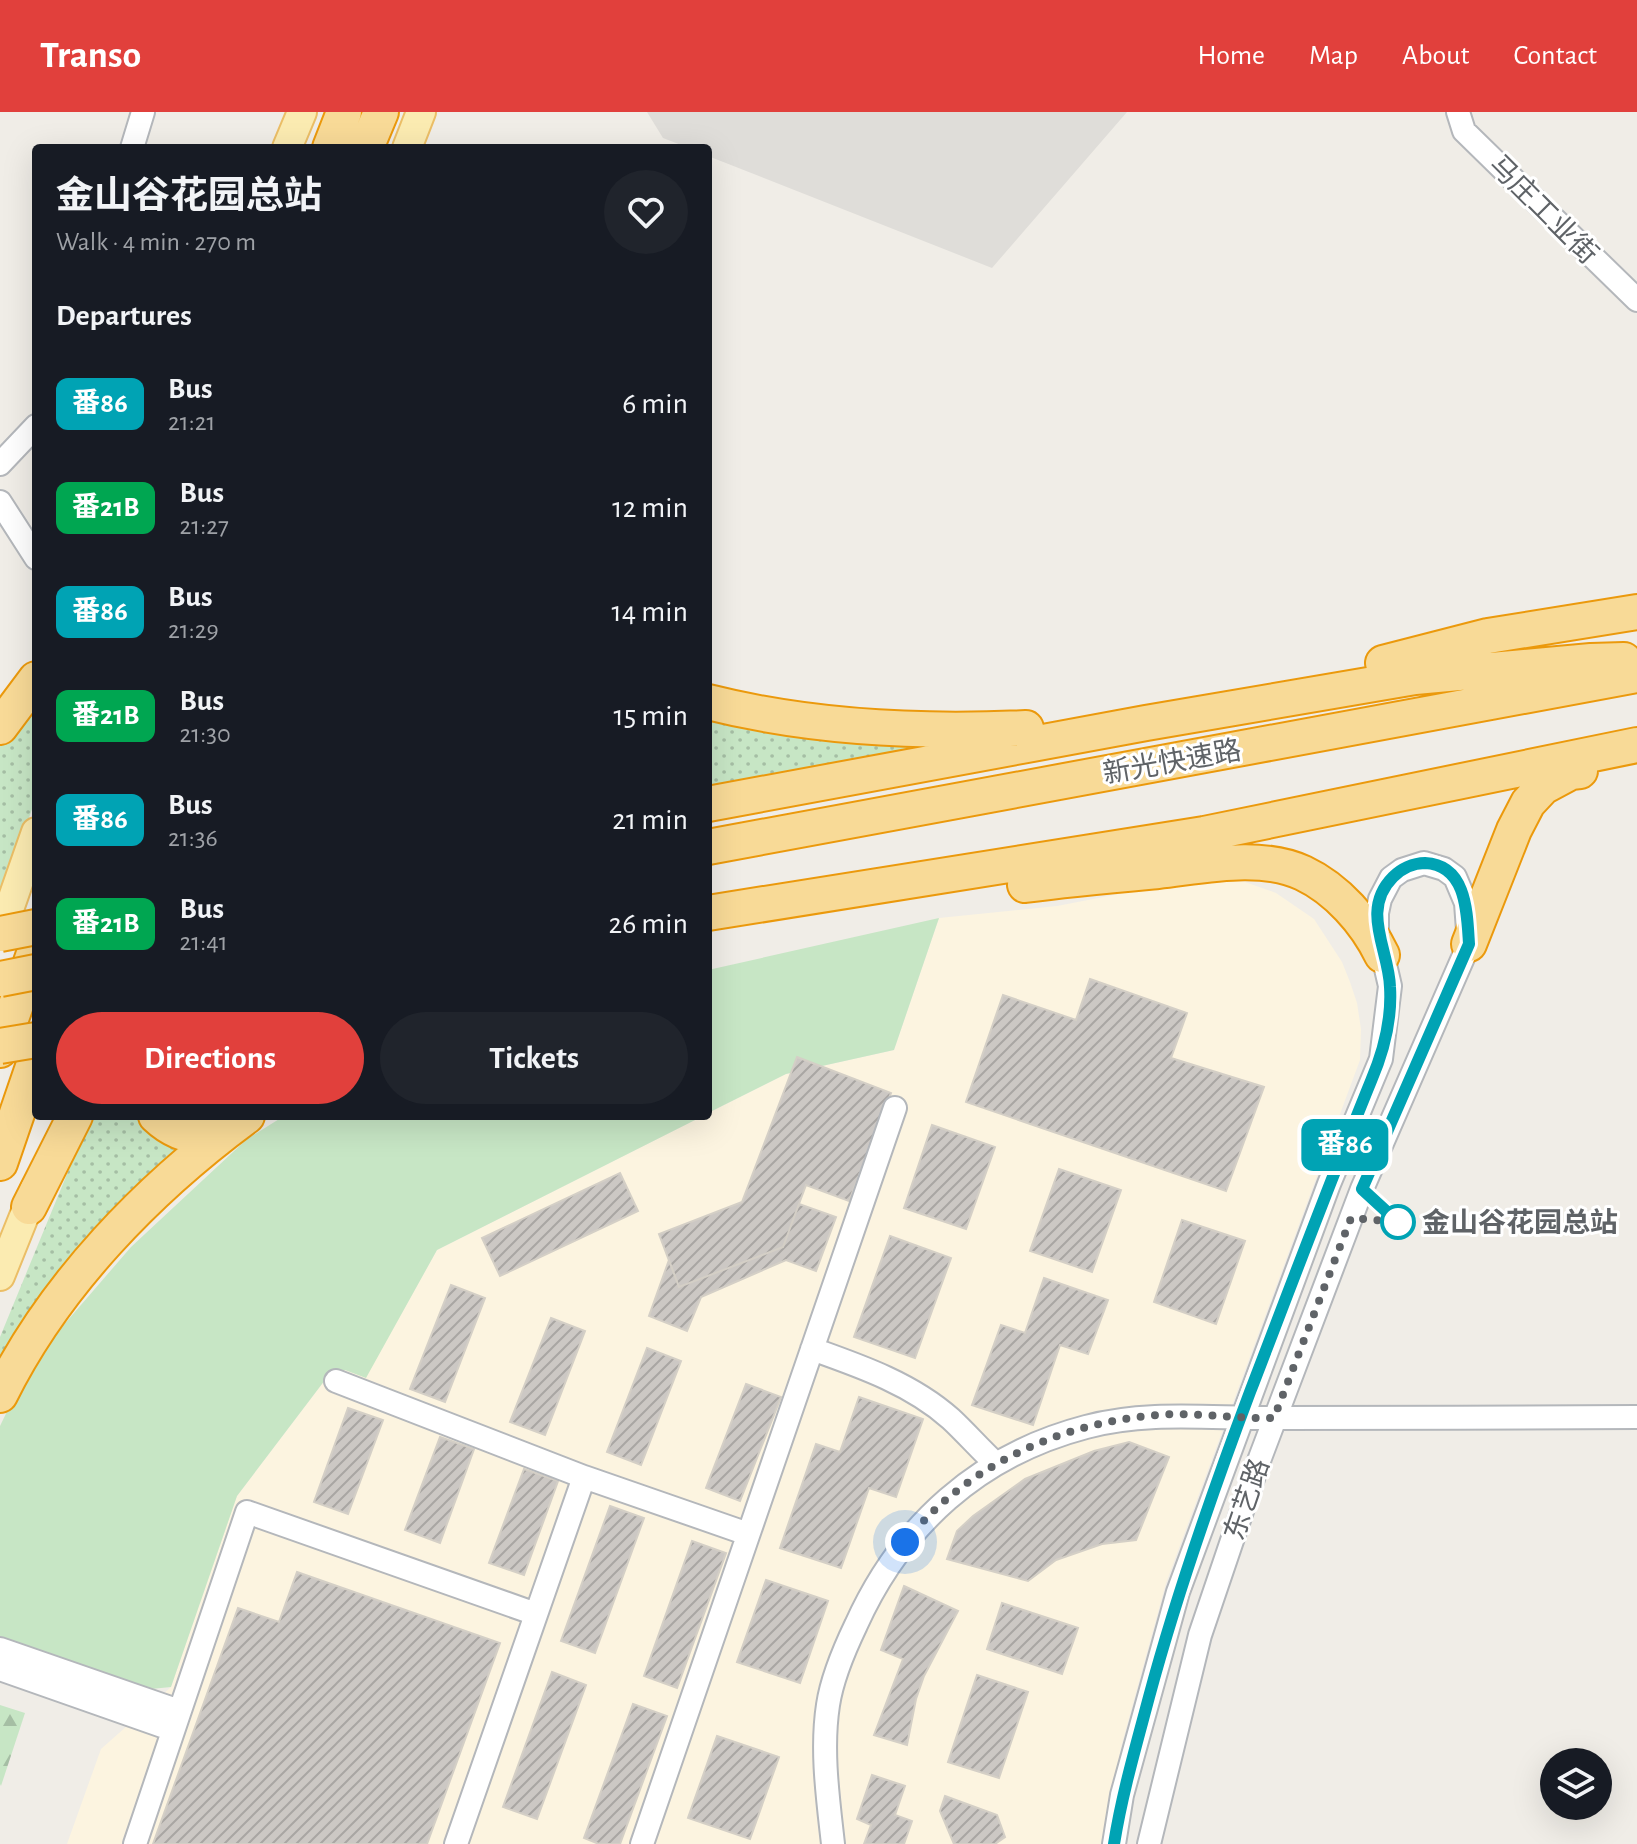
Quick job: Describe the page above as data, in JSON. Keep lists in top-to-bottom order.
{
  "streets": {
    "highway": ["新光快速路"],
    "street": ["马庄工业街", "东艺路"]
  },
  "places": ["金山谷花园总站"],
  "lines": ["bus line 番86"],
  "page": {
    "header": "Transo",
    "nav": [
      "Home",
      "Map",
      "About",
      "Contact"
    ],
    "on_map": "番86",
    "heading": [
      ["金山谷花园总站", "Walk · 4 min · 270 m"],
      "Departures"
    ],
    "list": [
      {
        "mark": "番86",
        "name": "Bus",
        "note": "21:21",
        "value": "6 min"
      },
      {
        "mark": "番21B",
        "name": "Bus",
        "note": "21:27",
        "value": "12 min"
      },
      {
        "mark": "番86",
        "name": "Bus",
        "note": "21:29",
        "value": "14 min"
      },
      {
        "mark": "番21B",
        "name": "Bus",
        "note": "21:30",
        "value": "15 min"
      },
      {
        "mark": "番86",
        "name": "Bus",
        "note": "21:36",
        "value": "21 min"
      },
      {
        "mark": "番21B",
        "name": "Bus",
        "note": "21:41",
        "value": "26 min"
      }
    ],
    "buttons": ["Directions", "Tickets"]
  }
}
